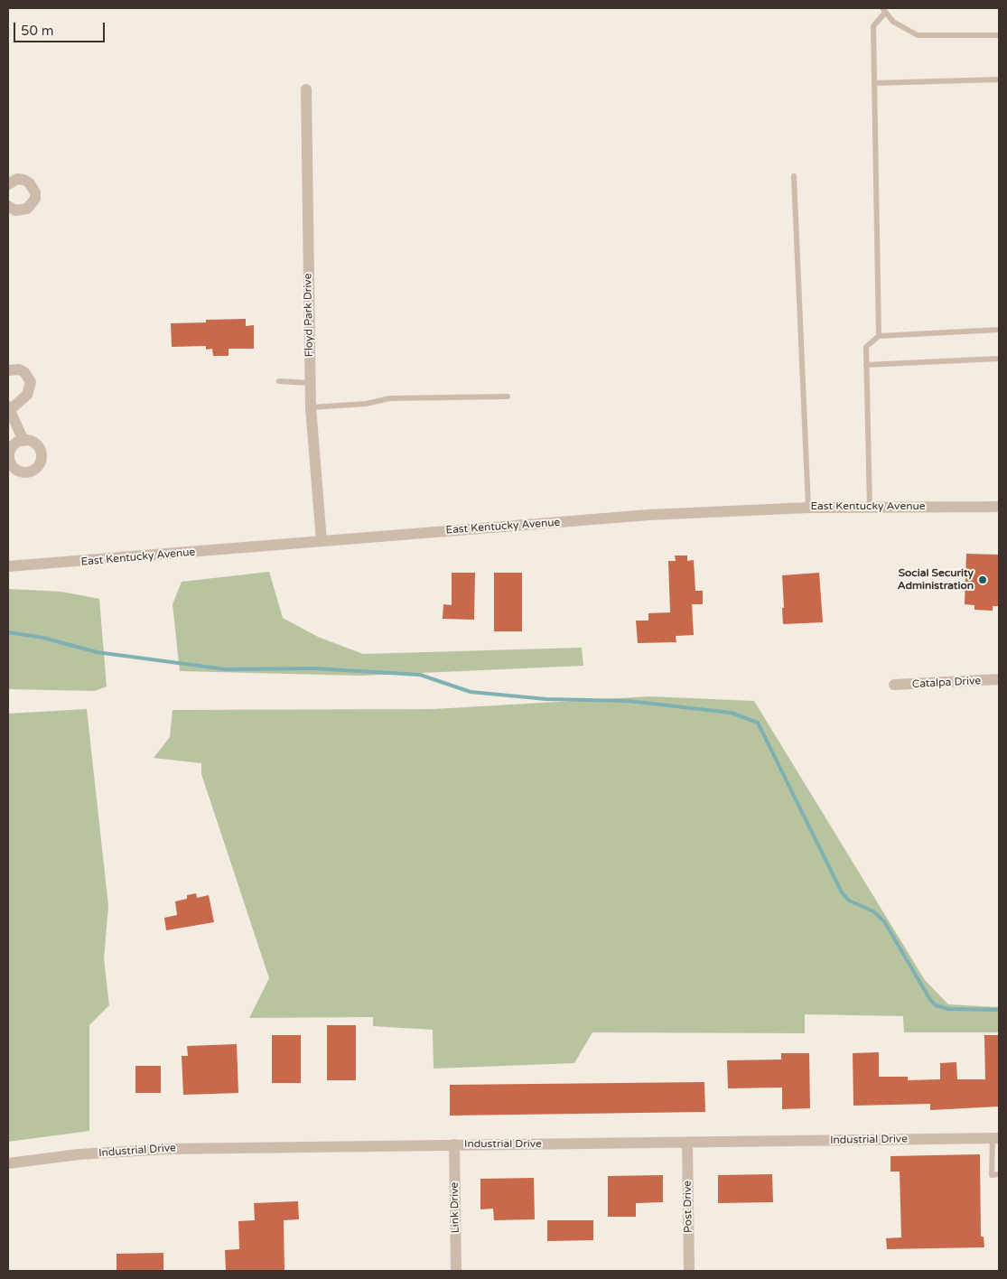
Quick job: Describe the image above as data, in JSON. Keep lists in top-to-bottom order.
{
  "streets": {
    "street": [
      "Floyd Park Drive",
      "East Kentucky Avenue",
      "Catalpa Drive",
      "Industrial Drive",
      "Post Drive",
      "Link Drive"
    ]
  },
  "crossings": [
    ["Floyd Park Drive", "East Kentucky Avenue"],
    ["Industrial Drive", "Post Drive"],
    ["Industrial Drive", "Link Drive"]
  ],
  "places": ["Social Security Administration"],
  "scale_bar": "50 m"
}
